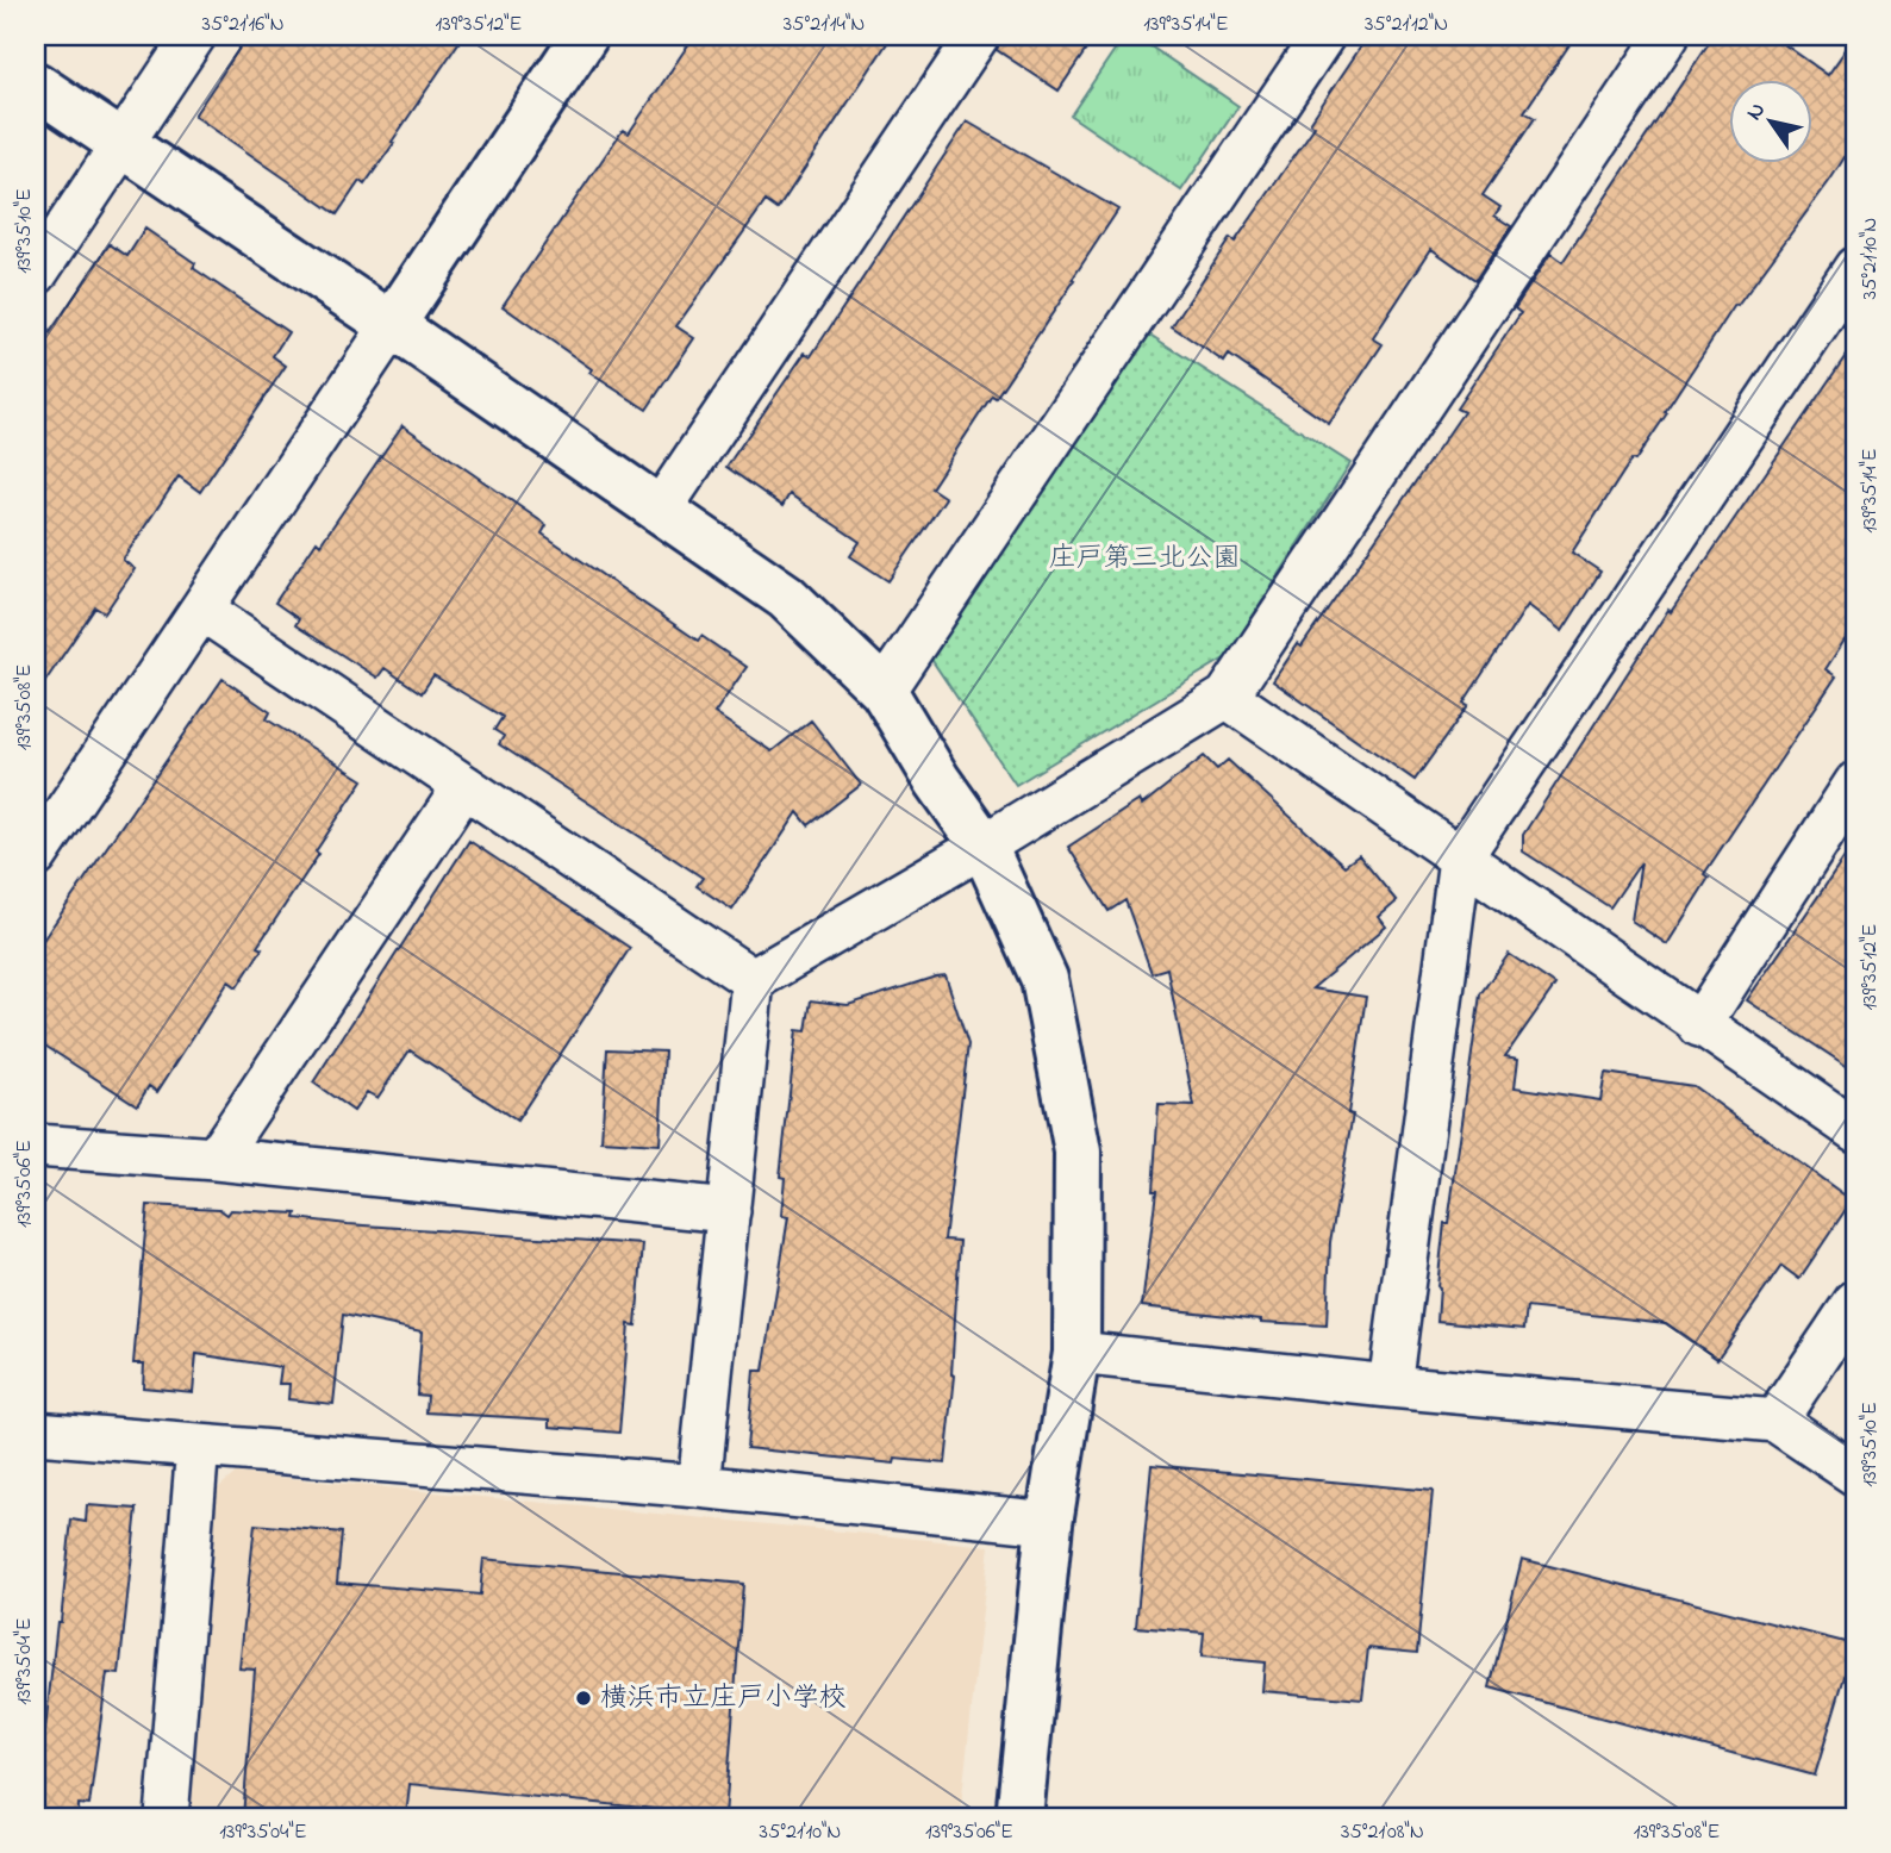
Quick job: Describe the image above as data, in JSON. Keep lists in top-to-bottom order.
{
  "parks": ["庄戸第三北公園"],
  "places": ["横浜市立庄戸小学校"],
  "north": "top left",
  "coordinates": [
    "35°21'16\"N",
    "139°35'12\"E",
    "35°21'14\"N",
    "139°35'14\"E",
    "35°21'12\"N",
    "139°35'10\"E",
    "35°21'10\"N",
    "139°35'08\"E",
    "139°35'06\"E",
    "139°35'04\"E",
    "35°21'08\"N"
  ]
}
